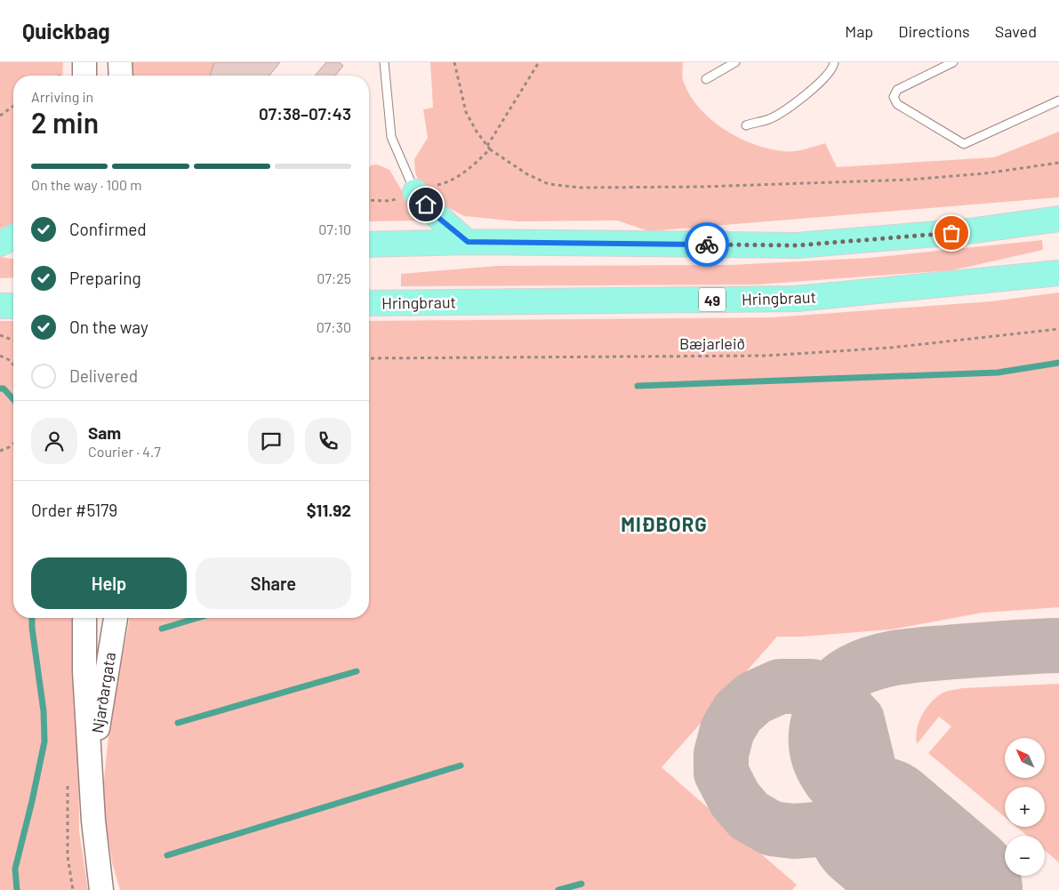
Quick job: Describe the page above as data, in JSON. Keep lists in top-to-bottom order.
{
  "streets": {
    "main road": ["Hringbraut", "49", "Njarðargata"],
    "path": ["Bæjarleið"]
  },
  "districts": ["MIÐBORG"],
  "north": "top left",
  "page": {
    "header": "Quickbag",
    "nav": ["Map", "Directions", "Saved"],
    "heading": ["2 min", "Arriving in", "07:38–07:43"],
    "panel": [
      "Sam",
      "Courier · 4.7",
      "Order #5179",
      "$11.92"
    ],
    "bar": "On the way · 100 m",
    "list": [
      ["Confirmed", "07:10"],
      ["Preparing", "07:25"],
      ["On the way", "07:30"],
      "Delivered"
    ],
    "buttons": ["Help", "Share"],
    "map_buttons": ["+", "−"]
  }
}
